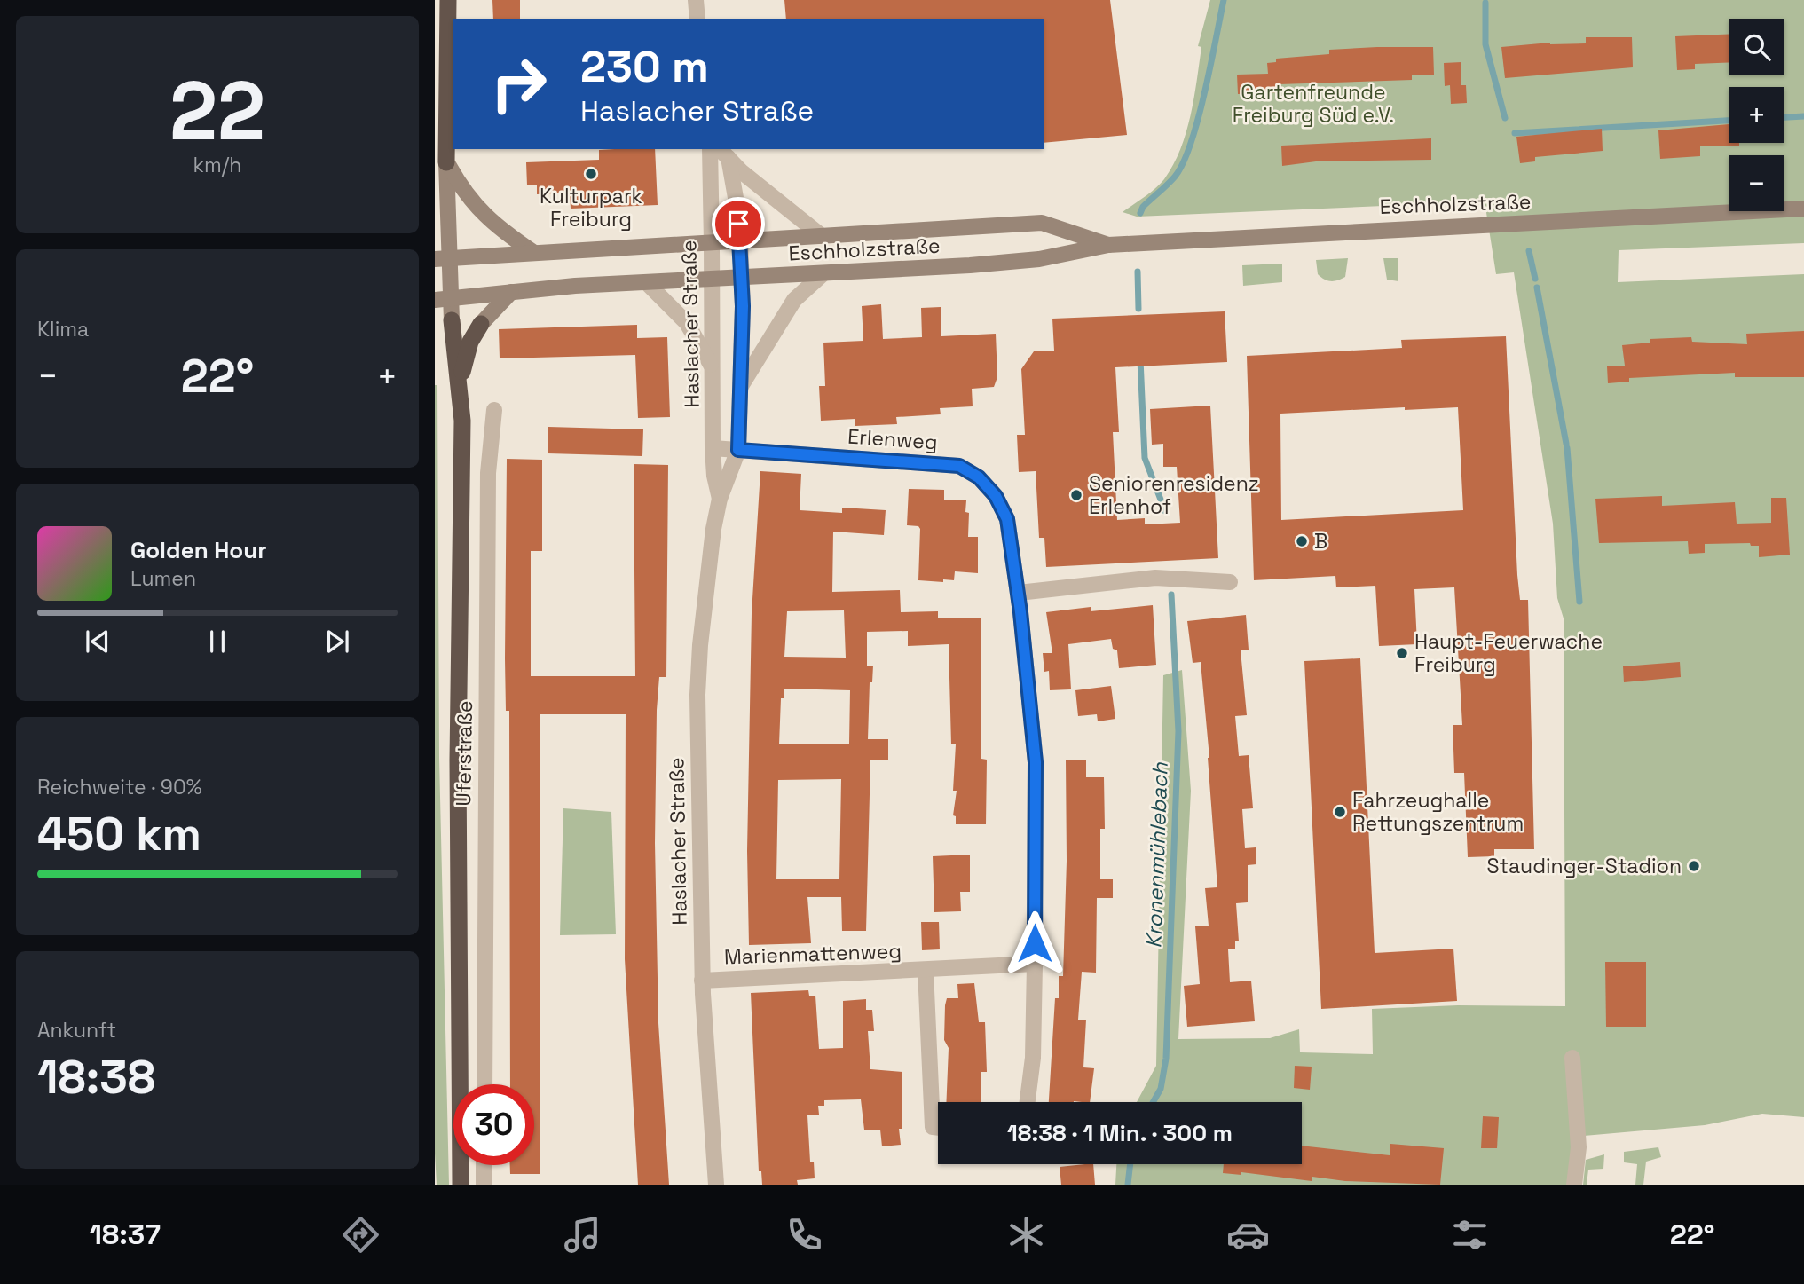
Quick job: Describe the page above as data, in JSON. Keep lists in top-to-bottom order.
{
  "streets": {
    "main road": ["Eschholzstraße"],
    "street": [
      "Haslacher Straße",
      "Erlenweg",
      "Uferstraße",
      "Marienmattenweg"
    ]
  },
  "crossings": [
    ["Eschholzstraße", "Haslacher Straße"],
    ["Haslacher Straße", "Erlenweg"],
    ["Haslacher Straße", "Marienmattenweg"],
    ["Erlenweg", "Marienmattenweg"]
  ],
  "water": ["Kronenmühlebach"],
  "parks": ["Gartenfreunde Freiburg Süd e.V."],
  "places": [
    "Kulturpark Freiburg",
    "Seniorenresidenz Erlenhof",
    "B",
    "Haupt-Feuerwache Freiburg",
    "Fahrzeughalle Rettungszentrum",
    "Staudinger-Stadion"
  ],
  "page": {
    "tile": [
      ["22", "km/h"],
      "Klima",
      ["Reichweite · 90%", "450 km"],
      ["Ankunft", "18:38"]
    ],
    "map_buttons": ["+", "−"],
    "turn": ["230 m", "Haslacher Straße"],
    "heat": ["−", "22°", "+"],
    "song": ["Golden Hour", "Lumen"],
    "limit": "30",
    "trip": "18:38 · 1 Min. · 300 m",
    "tabs": ["18:37", "22°"]
  }
}
